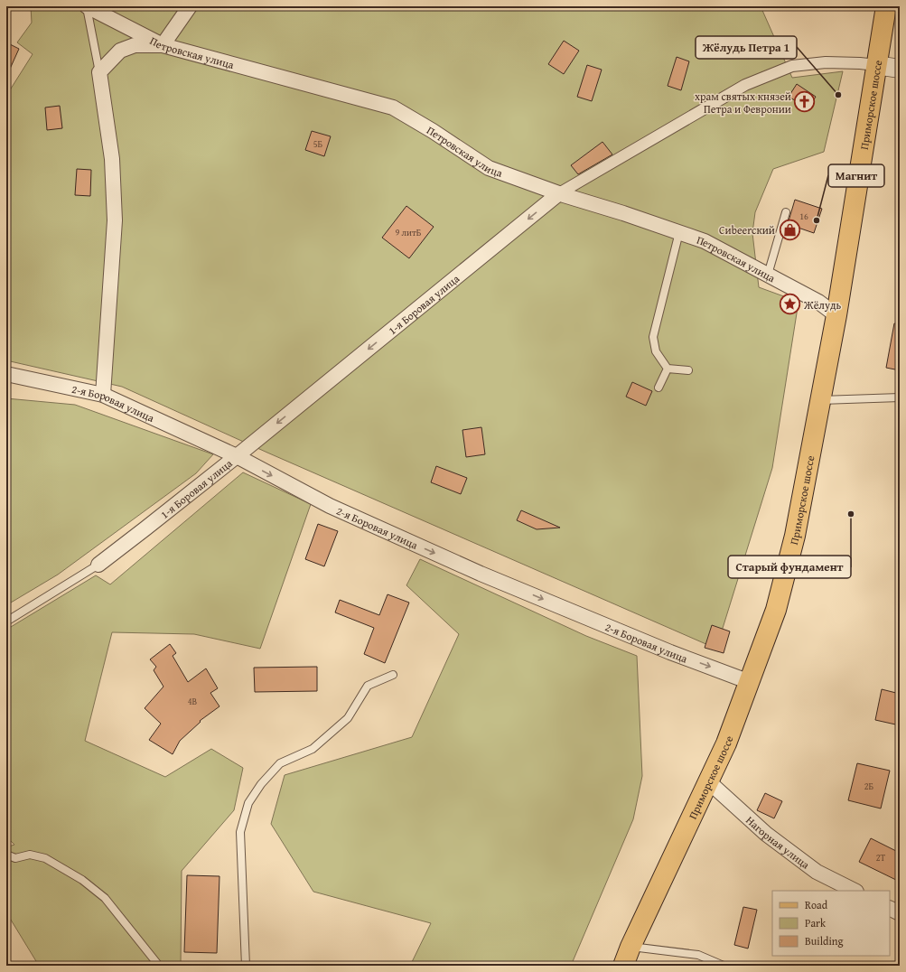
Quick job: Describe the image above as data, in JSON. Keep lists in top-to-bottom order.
{
  "streets": {
    "main road": ["Приморское шоссе"],
    "street": [
      "Петровская улица",
      "1-я Боровая улица",
      "2-я Боровая улица",
      "Нагорная улица"
    ]
  },
  "crossings": [
    ["Петровская улица", "Приморское шоссе"],
    ["Петровская улица", "1-я Боровая улица"],
    ["Приморское шоссе", "1-я Боровая улица"],
    ["Приморское шоссе", "2-я Боровая улица"],
    ["Приморское шоссе", "Нагорная улица"],
    ["1-я Боровая улица", "2-я Боровая улица"]
  ],
  "one_way": ["1-я Боровая улица", "2-я Боровая улица"],
  "places": {
    "other": ["Жёлудь Петра 1", "Магнит", "Старый фундамент"],
    "church": ["храм святых князей Петра и Февронии"],
    "shop": ["Сиbeerский"],
    "place": ["Жёлудь"]
  },
  "house_numbers": [
    "5Б",
    "16",
    "9 литБ",
    "4В",
    "2Б",
    "2Т"
  ],
  "legend": ["Road", "Park", "Building"]
}
